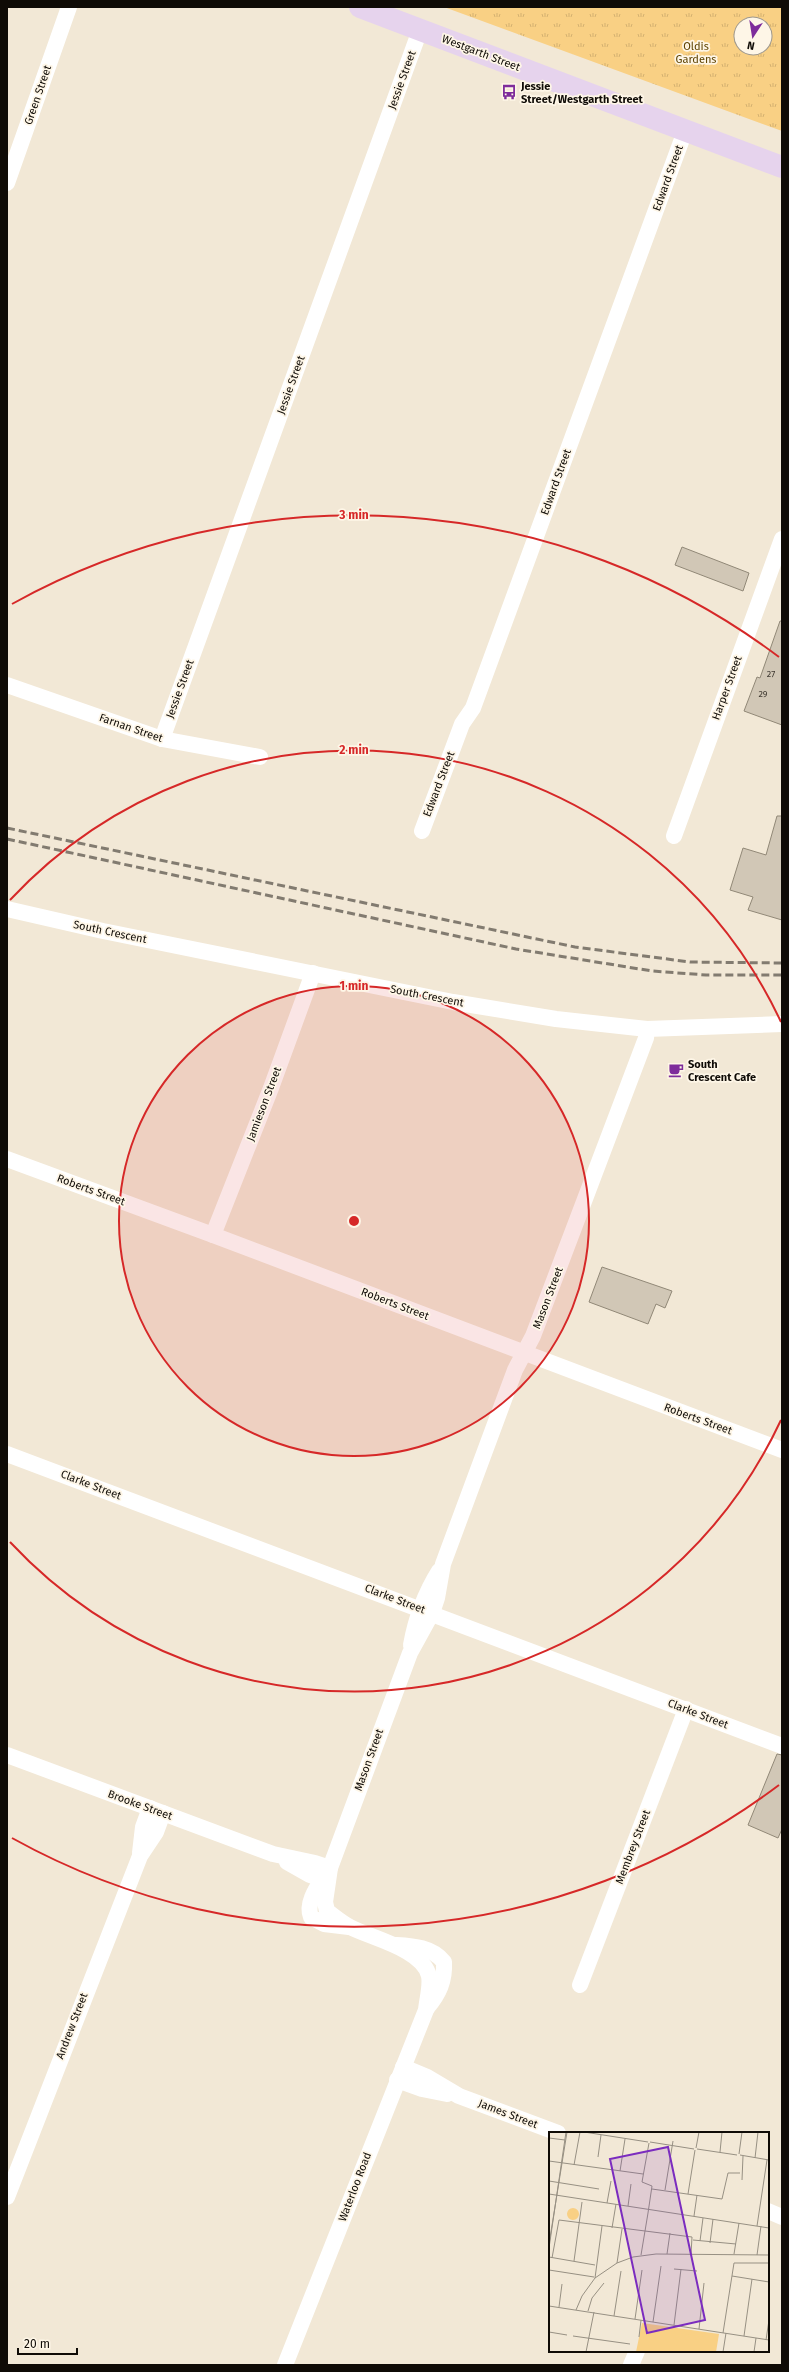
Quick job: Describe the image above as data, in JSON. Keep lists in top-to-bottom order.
{
  "streets": {
    "main road": ["Westgarth Street"],
    "street": [
      "Jessie Street",
      "Green Street",
      "Edward Street",
      "Harper Street",
      "Farnan Street",
      "South Crescent",
      "Jamieson Street",
      "Roberts Street",
      "Mason Street",
      "Clarke Street",
      "Brooke Street",
      "Membrey Street",
      "Andrew Street",
      "James Street",
      "Waterloo Road"
    ]
  },
  "crossings": [
    ["Westgarth Street", "Jessie Street"],
    ["Westgarth Street", "Edward Street"],
    ["Jessie Street", "Farnan Street"],
    ["South Crescent", "Jamieson Street"],
    ["South Crescent", "Mason Street"],
    ["Jamieson Street", "Roberts Street"],
    ["Roberts Street", "Mason Street"],
    ["Mason Street", "Clarke Street"],
    ["Mason Street", "Brooke Street"],
    ["Mason Street", "Waterloo Road"],
    ["Clarke Street", "Membrey Street"],
    ["Brooke Street", "Andrew Street"],
    ["James Street", "Waterloo Road"]
  ],
  "parks": ["Oldis Gardens"],
  "places": {
    "bus stop": ["Jessie Street/Westgarth Street"],
    "cafe": ["South Crescent Cafe"]
  },
  "house_numbers": ["27", "29"],
  "scale_bar": "20 m",
  "north": "bottom",
  "rings": ["3 min", "2 min", "1 min"]
}
